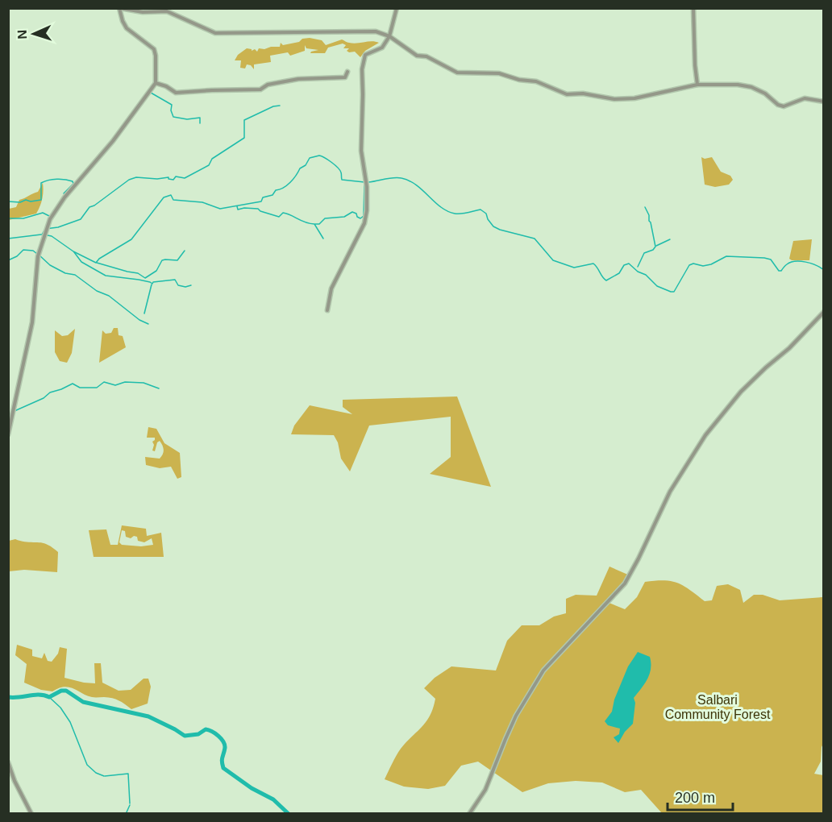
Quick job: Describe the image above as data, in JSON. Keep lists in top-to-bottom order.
{
  "parks": ["Salbari Community Forest"],
  "scale_bar": "200 m",
  "north": "left"
}
